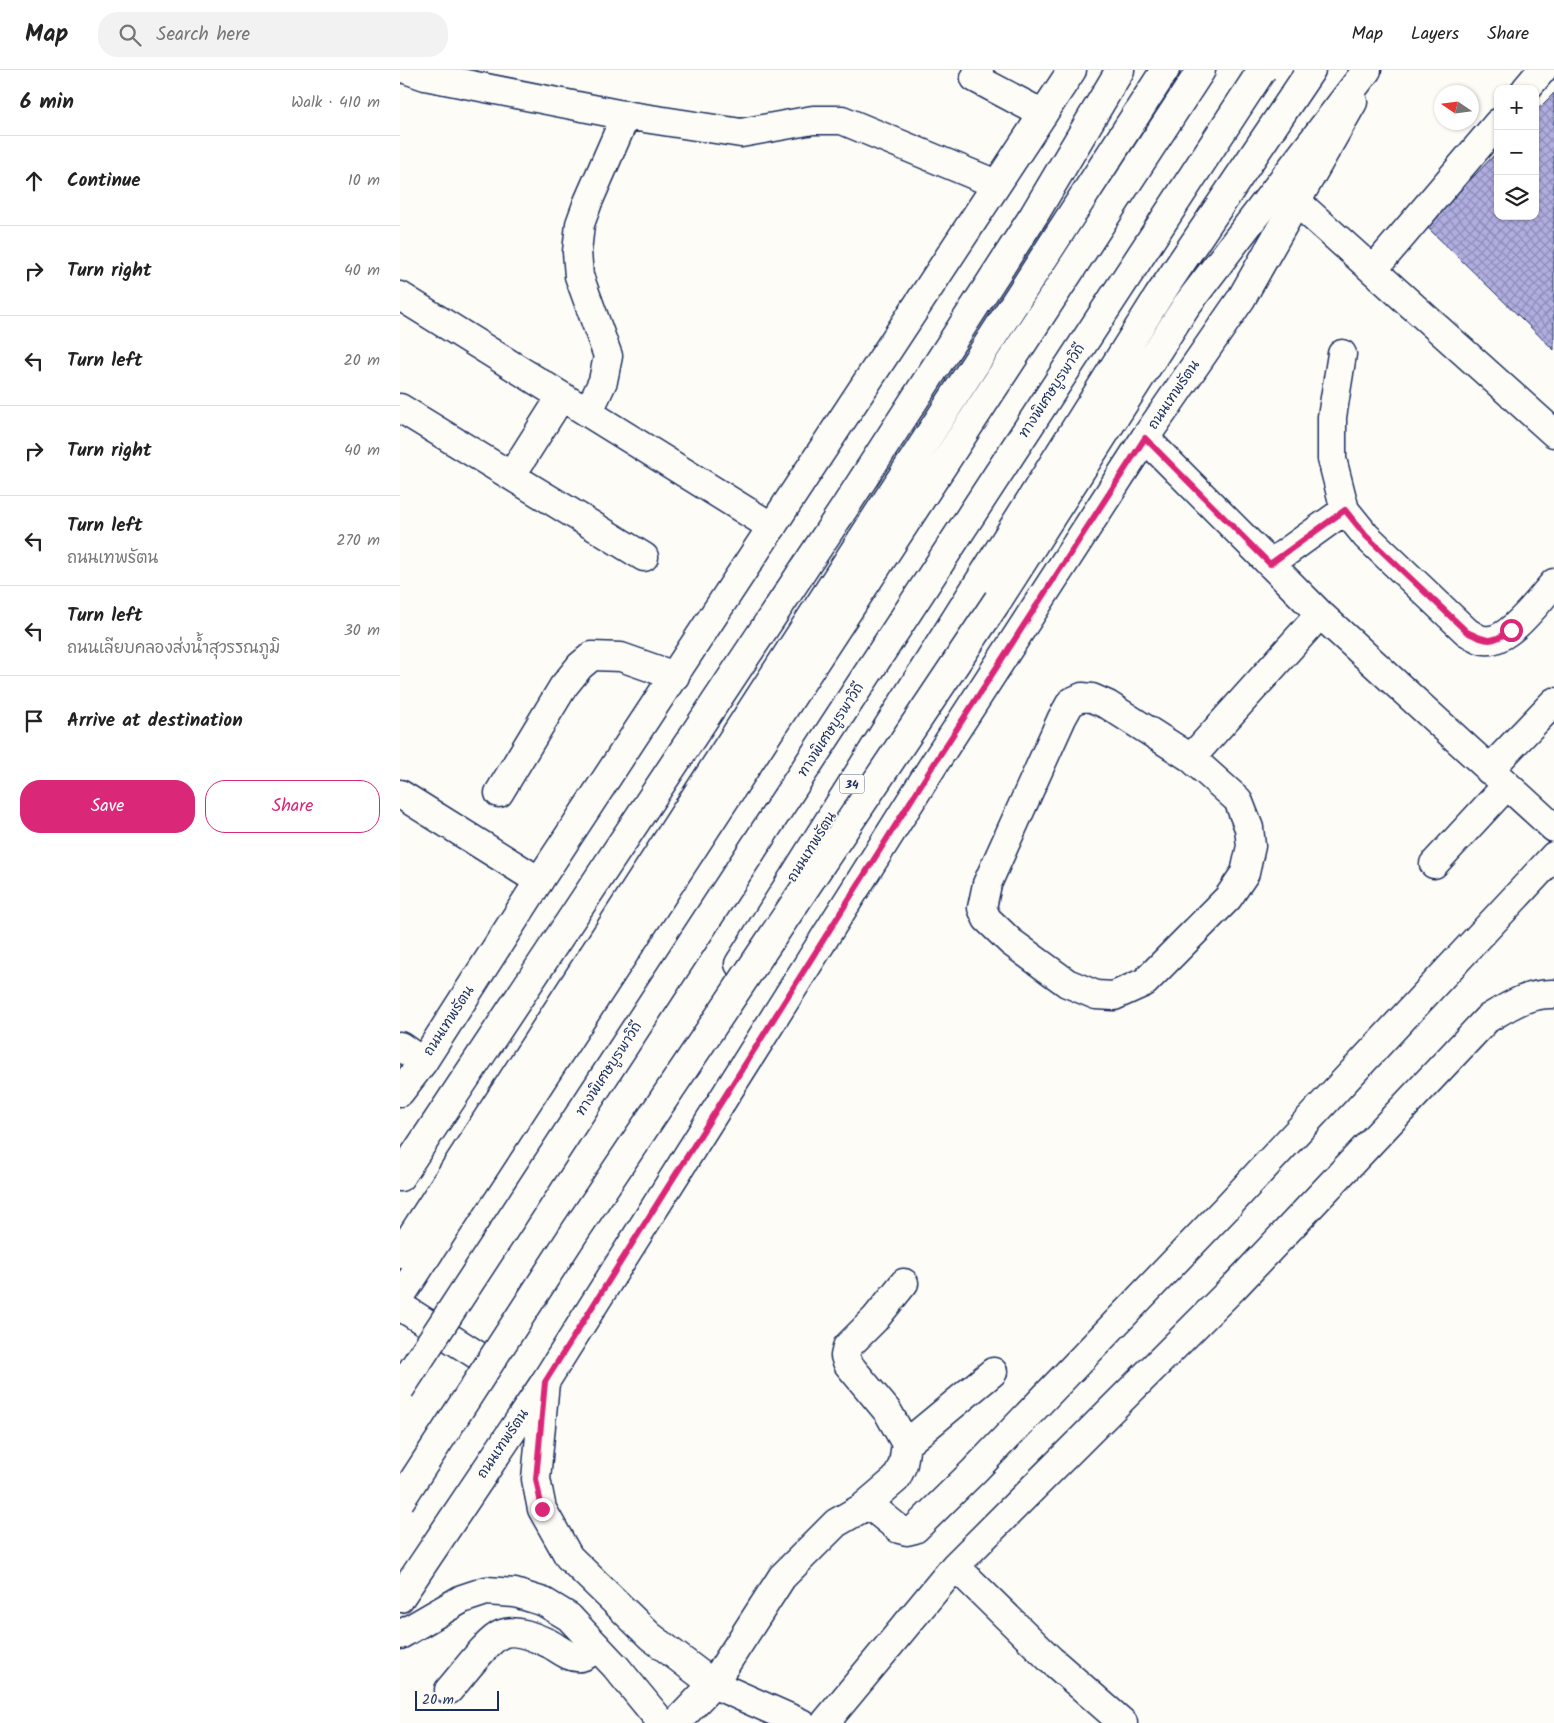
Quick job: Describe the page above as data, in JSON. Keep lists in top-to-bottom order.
{
  "streets": {
    "main road": ["ทางพิเศษบูรพาวิถี", "ถนนเทพรัตน", "34"]
  },
  "scale_bar": "20 m",
  "north": "left",
  "page": {
    "header": "Map",
    "search": "Search here",
    "nav": ["Map", "Layers", "Share"],
    "heading": ["6 min", "Walk · 410 m"],
    "map_buttons": ["+", "−"],
    "list": [
      ["Continue", "10 m"],
      ["Turn right", "40 m"],
      ["Turn left", "20 m"],
      ["Turn right", "40 m"],
      ["Turn left", "ถนนเทพรัตน", "270 m"],
      ["Turn left", "ถนนเลียบคลองส่งน้ำสุวรรณภูมิ", "30 m"],
      "Arrive at destination"
    ],
    "buttons": ["Save", "Share"],
    "scale": "20 m"
  }
}
